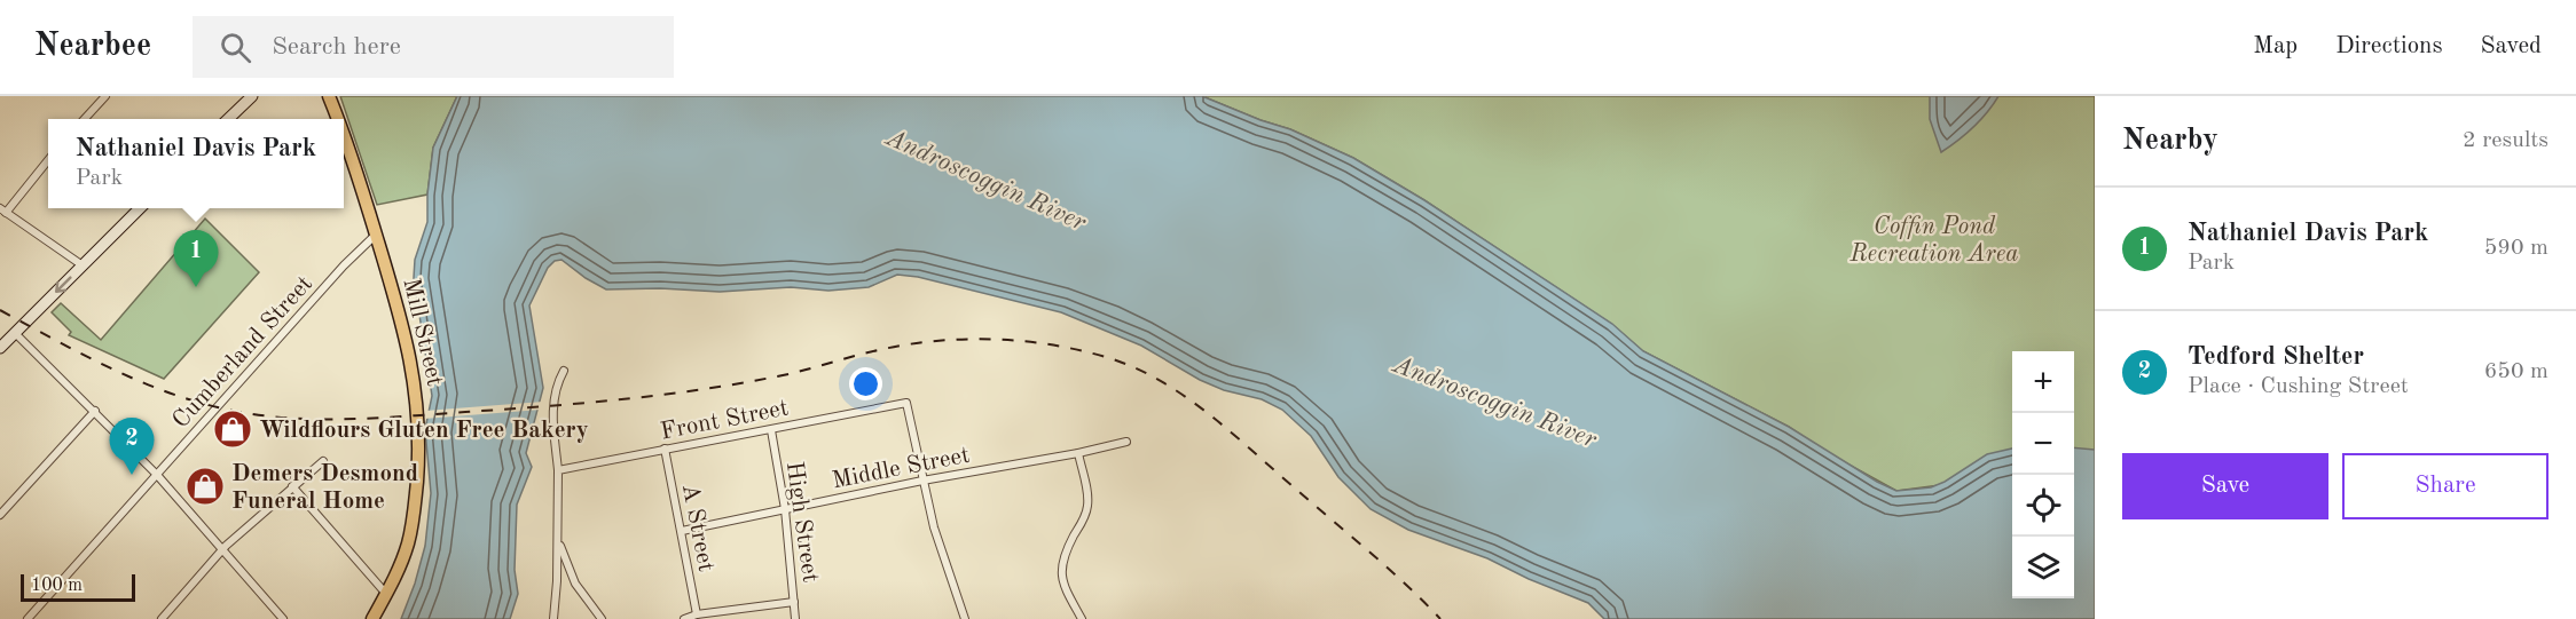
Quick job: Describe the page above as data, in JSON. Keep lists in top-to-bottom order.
{
  "streets": {
    "highway": ["Mill Street"],
    "street": [
      "Cumberland Street",
      "Front Street",
      "Middle Street",
      "High Street",
      "A Street"
    ]
  },
  "crossings": [
    ["Mill Street", "Cumberland Street"],
    ["Front Street", "Middle Street"],
    ["Front Street", "High Street"],
    ["Front Street", "A Street"],
    ["Middle Street", "High Street"],
    ["Middle Street", "A Street"]
  ],
  "water": ["Androscoggin River"],
  "parks": ["Coffin Pond Recreation Area"],
  "places": {
    "shop": ["Wildflours Gluten Free Bakery", "Demers Desmond Funeral Home"]
  },
  "scale_bar": "100 m",
  "page": {
    "header": "Nearbee",
    "search": "Search here",
    "nav": ["Map", "Directions", "Saved"],
    "heading": ["Nearby", "2 results"],
    "popup": ["Nathaniel Davis Park", "Park"],
    "list": [
      {
        "mark": "1",
        "name": "Nathaniel Davis Park",
        "note": "Park",
        "value": "590 m"
      },
      {
        "mark": "2",
        "name": "Tedford Shelter",
        "note": "Place · Cushing Street",
        "value": "650 m"
      }
    ],
    "pins": ["1", "2"],
    "map_buttons": ["+", "−"],
    "buttons": ["Save", "Share"],
    "scale": "100 m"
  }
}
